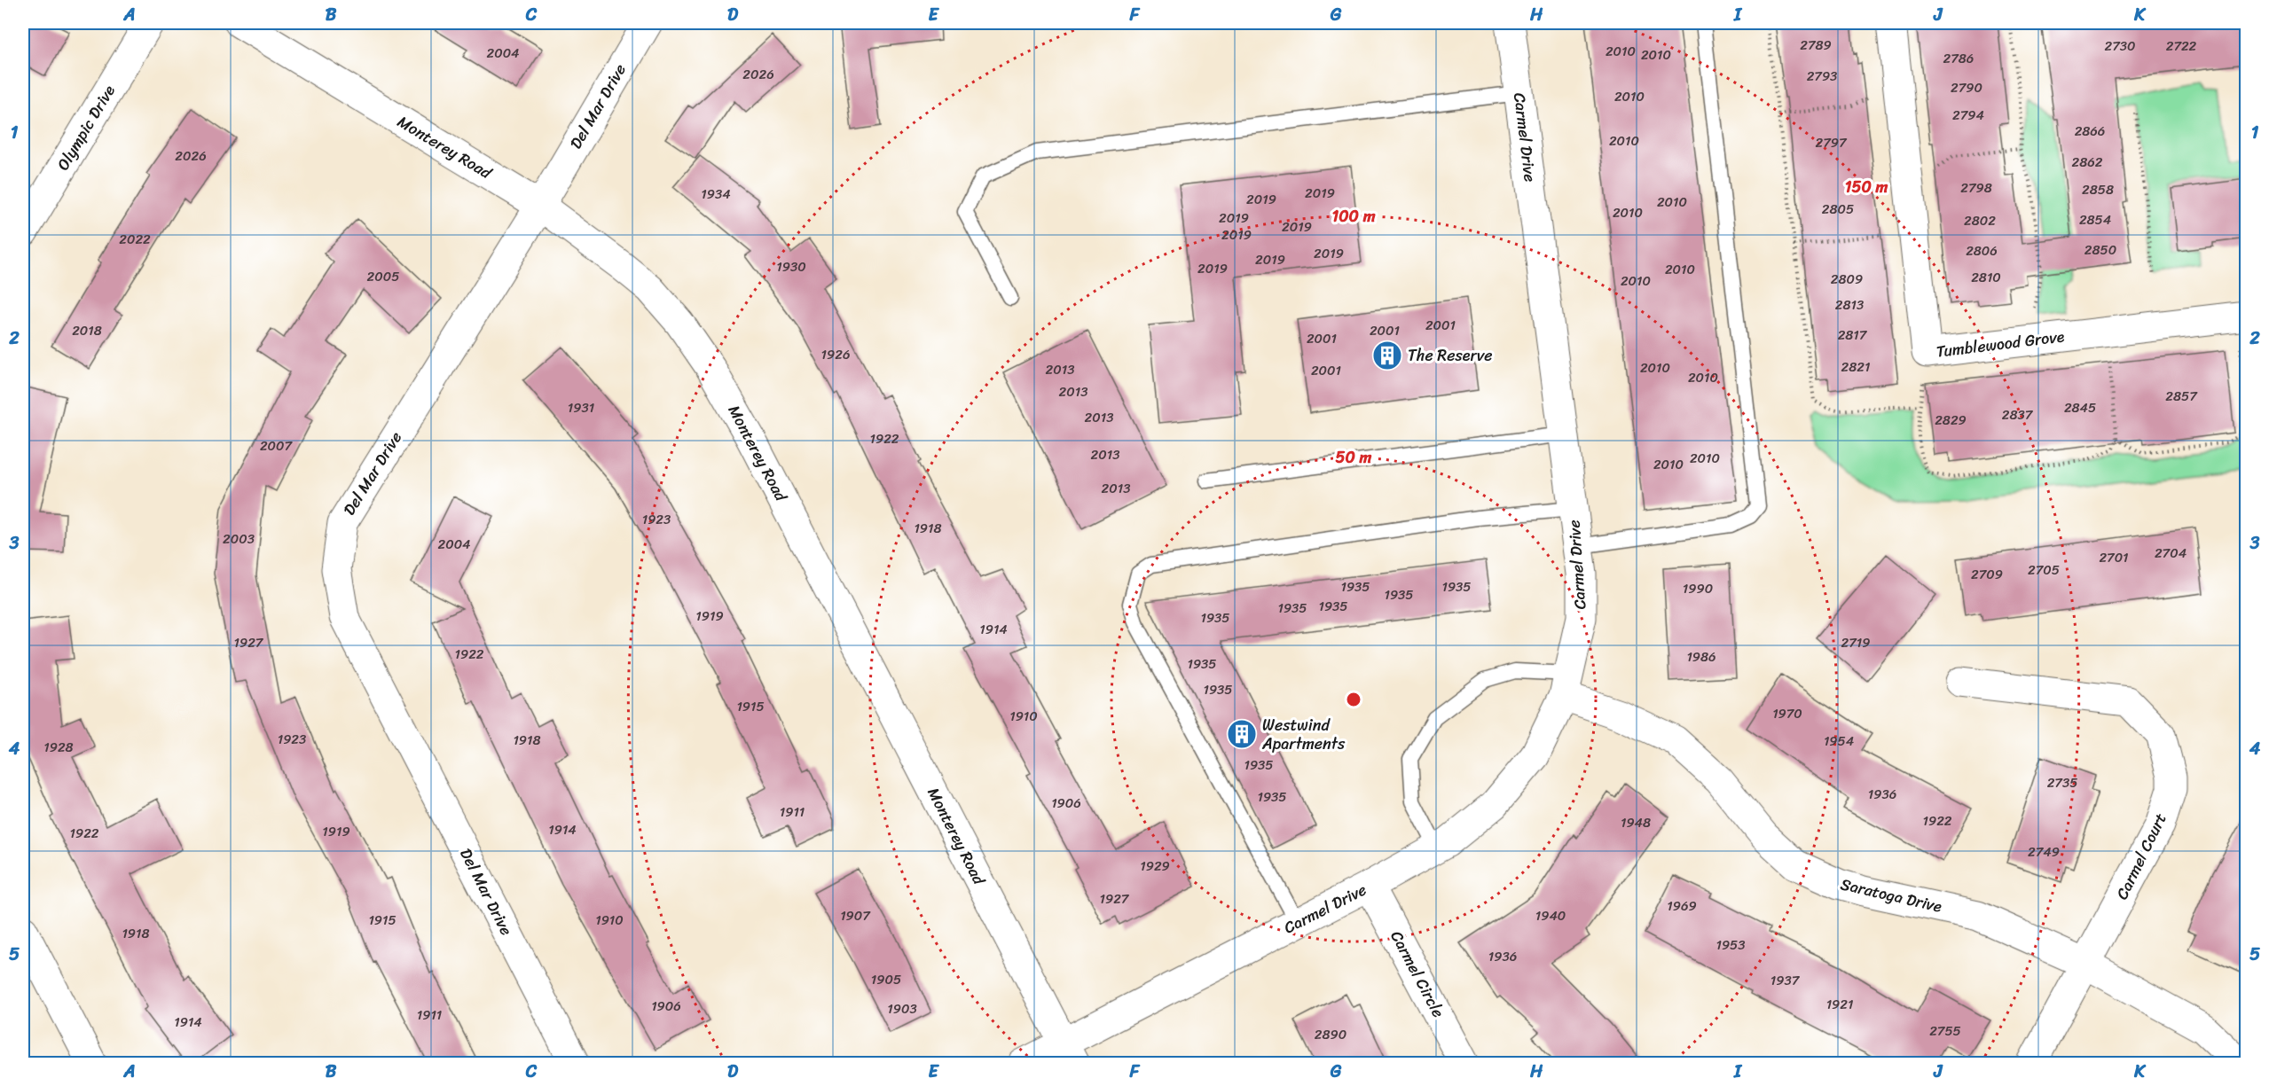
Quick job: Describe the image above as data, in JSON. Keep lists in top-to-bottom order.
{
  "streets": {
    "street": [
      "Del Mar Drive",
      "Olympic Drive",
      "Carmel Drive",
      "Monterey Road",
      "Tumblewood Grove",
      "Carmel Court",
      "Saratoga Drive",
      "Carmel Circle"
    ]
  },
  "crossings": [
    ["Del Mar Drive", "Monterey Road"],
    ["Carmel Drive", "Monterey Road"],
    ["Carmel Drive", "Saratoga Drive"],
    ["Carmel Drive", "Carmel Circle"],
    ["Carmel Court", "Saratoga Drive"]
  ],
  "places": {
    "building": ["The Reserve", "Westwind Apartments"]
  },
  "house_numbers": [
    "2789",
    "2730",
    "2722",
    "2010",
    "2004",
    "2010",
    "2786",
    "2026",
    "2793",
    "2790",
    "2010",
    "2794",
    "2866",
    "2010",
    "2797",
    "2026",
    "2862",
    "2798",
    "2858",
    "2019",
    "1934",
    "2019",
    "2010",
    "2805",
    "2010",
    "2019",
    "2854",
    "2802",
    "2019",
    "2019",
    "2022",
    "2850",
    "2806",
    "2019",
    "2019",
    "1930",
    "2019",
    "2010",
    "2005",
    "2810",
    "2809",
    "2010",
    "2813",
    "2001",
    "2018",
    "2001",
    "2817",
    "2001",
    "1926",
    "2821",
    "2010",
    "2013",
    "2001",
    "2010",
    "2013",
    "2857",
    "1931",
    "2845",
    "2837",
    "2013",
    "2829",
    "1922",
    "2007",
    "2013",
    "2010",
    "2010",
    "2013",
    "1923",
    "1918",
    "2003",
    "2004",
    "2704",
    "2701",
    "2705",
    "2709",
    "1935",
    "1935",
    "1990",
    "1935",
    "1935",
    "1935",
    "1919",
    "1935",
    "1914",
    "1927",
    "2719",
    "1922",
    "1986",
    "1935",
    "1935",
    "1915",
    "1970",
    "1910",
    "1923",
    "1918",
    "1954",
    "1928",
    "1935",
    "2735",
    "1936",
    "1935",
    "1906",
    "1911",
    "1922",
    "1948",
    "1914",
    "1919",
    "1922",
    "2749",
    "1929",
    "1927",
    "1969",
    "1907",
    "1940",
    "1915",
    "1910",
    "1918",
    "1953",
    "1936",
    "1905",
    "1937",
    "1921",
    "1906",
    "1903",
    "1911",
    "1914",
    "2755",
    "2890"
  ],
  "grid": {
    "columns": [
      "A",
      "B",
      "C",
      "D",
      "E",
      "F",
      "G",
      "H",
      "I",
      "J",
      "K"
    ],
    "rows": [
      "1",
      "2",
      "3",
      "4",
      "5"
    ]
  },
  "rings": ["150 m", "100 m", "50 m"]
}
